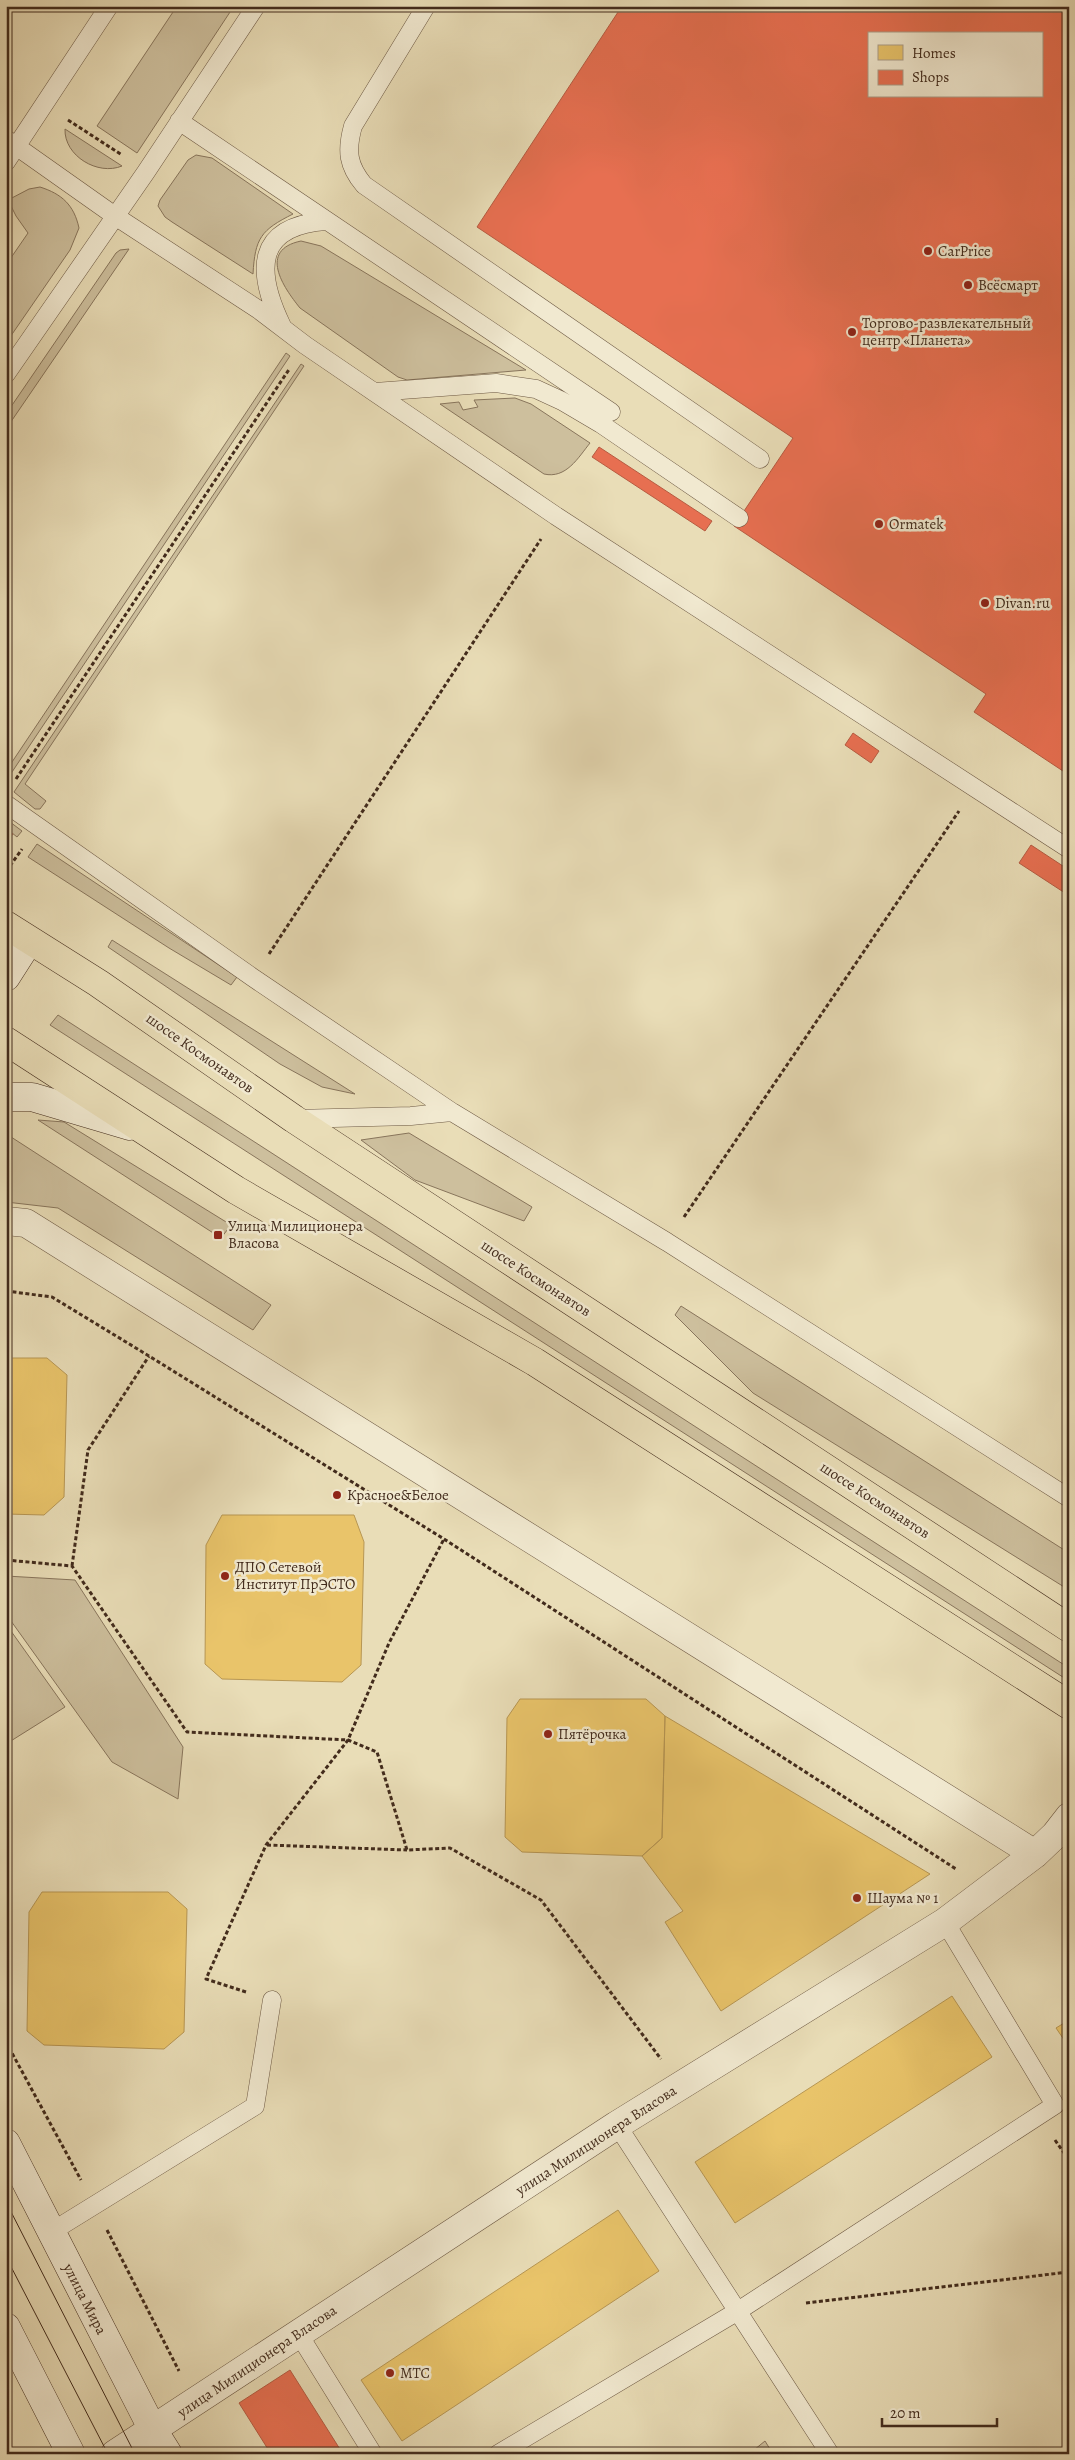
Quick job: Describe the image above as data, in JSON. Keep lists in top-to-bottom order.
{
  "streets": {
    "main road": ["шоссе Космонавтов"],
    "street": ["улица Милиционера Власова", "улица Мира"]
  },
  "crossings": [
    ["улица Милиционера Власова", "улица Мира"]
  ],
  "places": {
    "other": [
      "CarPrice",
      "Всёсмарт",
      "Торгово-развлекательный центр «Планета»",
      "Ormatek",
      "Divan.ru",
      "Красное&Белое",
      "ДПО Сетевой Институт ПрЭСТО",
      "Пятёрочка",
      "Шаума № 1",
      "МТС"
    ],
    "transit": ["Улица Милиционера Власова"]
  },
  "legend": ["Homes", "Shops"],
  "scale_bar": "20 m"
}
